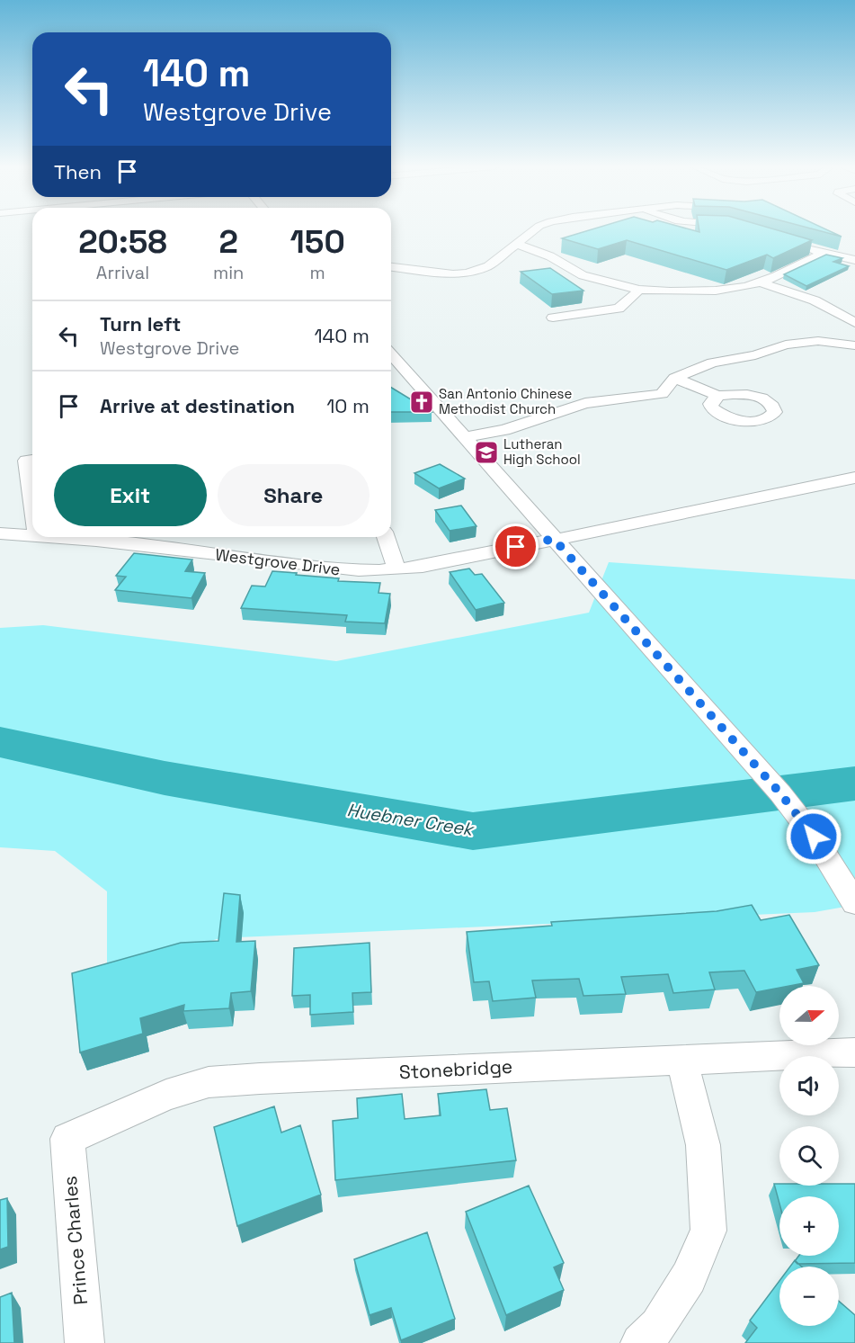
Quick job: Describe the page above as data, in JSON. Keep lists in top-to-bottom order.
{
  "streets": {
    "street": ["Westgrove Drive", "Stonebridge", "Prince Charles"]
  },
  "crossings": [
    ["Stonebridge", "Prince Charles"]
  ],
  "water": ["Huebner Creek"],
  "places": {
    "church": ["San Antonio Chinese Methodist Church"],
    "school or university": ["Lutheran High School"]
  },
  "north": "right",
  "page": {
    "turn": ["140 m", "Westgrove Drive"],
    "then": "Then",
    "eta": [
      "20:58",
      "Arrival",
      "2",
      "min",
      "150",
      "m"
    ],
    "list": [
      {
        "name": "Turn left",
        "note": "Westgrove Drive",
        "value": "140 m"
      },
      {
        "name": "Arrive at destination",
        "value": "10 m"
      }
    ],
    "buttons": ["Exit", "Share"],
    "map_buttons": ["+", "−"]
  }
}
